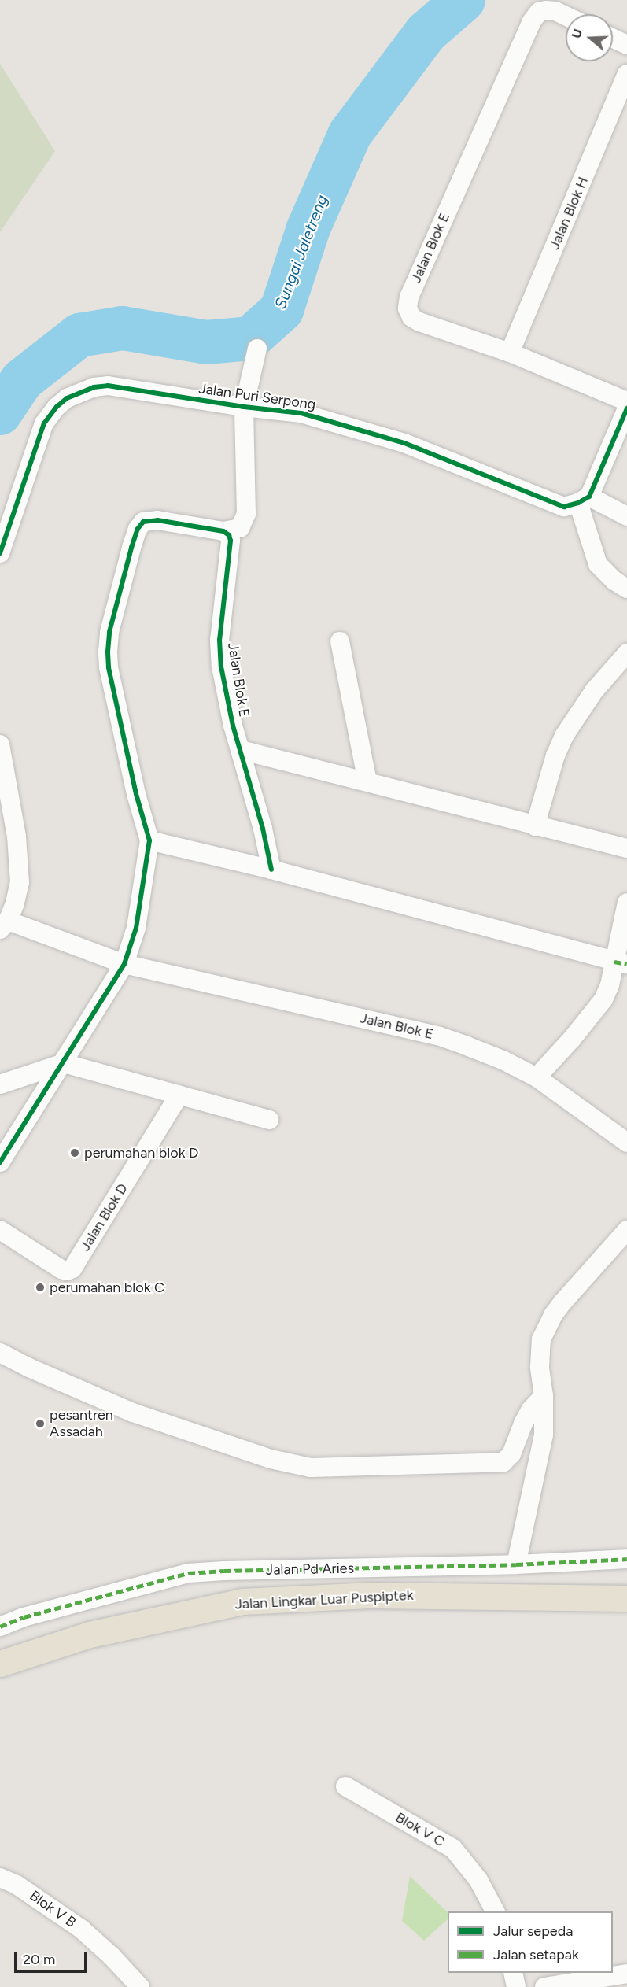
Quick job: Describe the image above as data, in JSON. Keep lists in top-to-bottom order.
{
  "streets": {
    "main road": ["Jalan Lingkar Luar Puspiptek"],
    "street": [
      "Jalan Blok H",
      "Jalan Blok E",
      "Jalan Puri Serpong",
      "Jalan Blok D",
      "Jalan Pd Aries",
      "Blok V C",
      "Blok V B"
    ]
  },
  "crossings": [
    ["Jalan Blok H", "Jalan Blok E"]
  ],
  "water": ["Sungai Jaletreng"],
  "places": ["perumahan blok D", "perumahan blok C", "pesantren Assadah"],
  "legend": ["Jalur sepeda", "Jalan setapak"],
  "scale_bar": "20 m",
  "north": "left"
}
